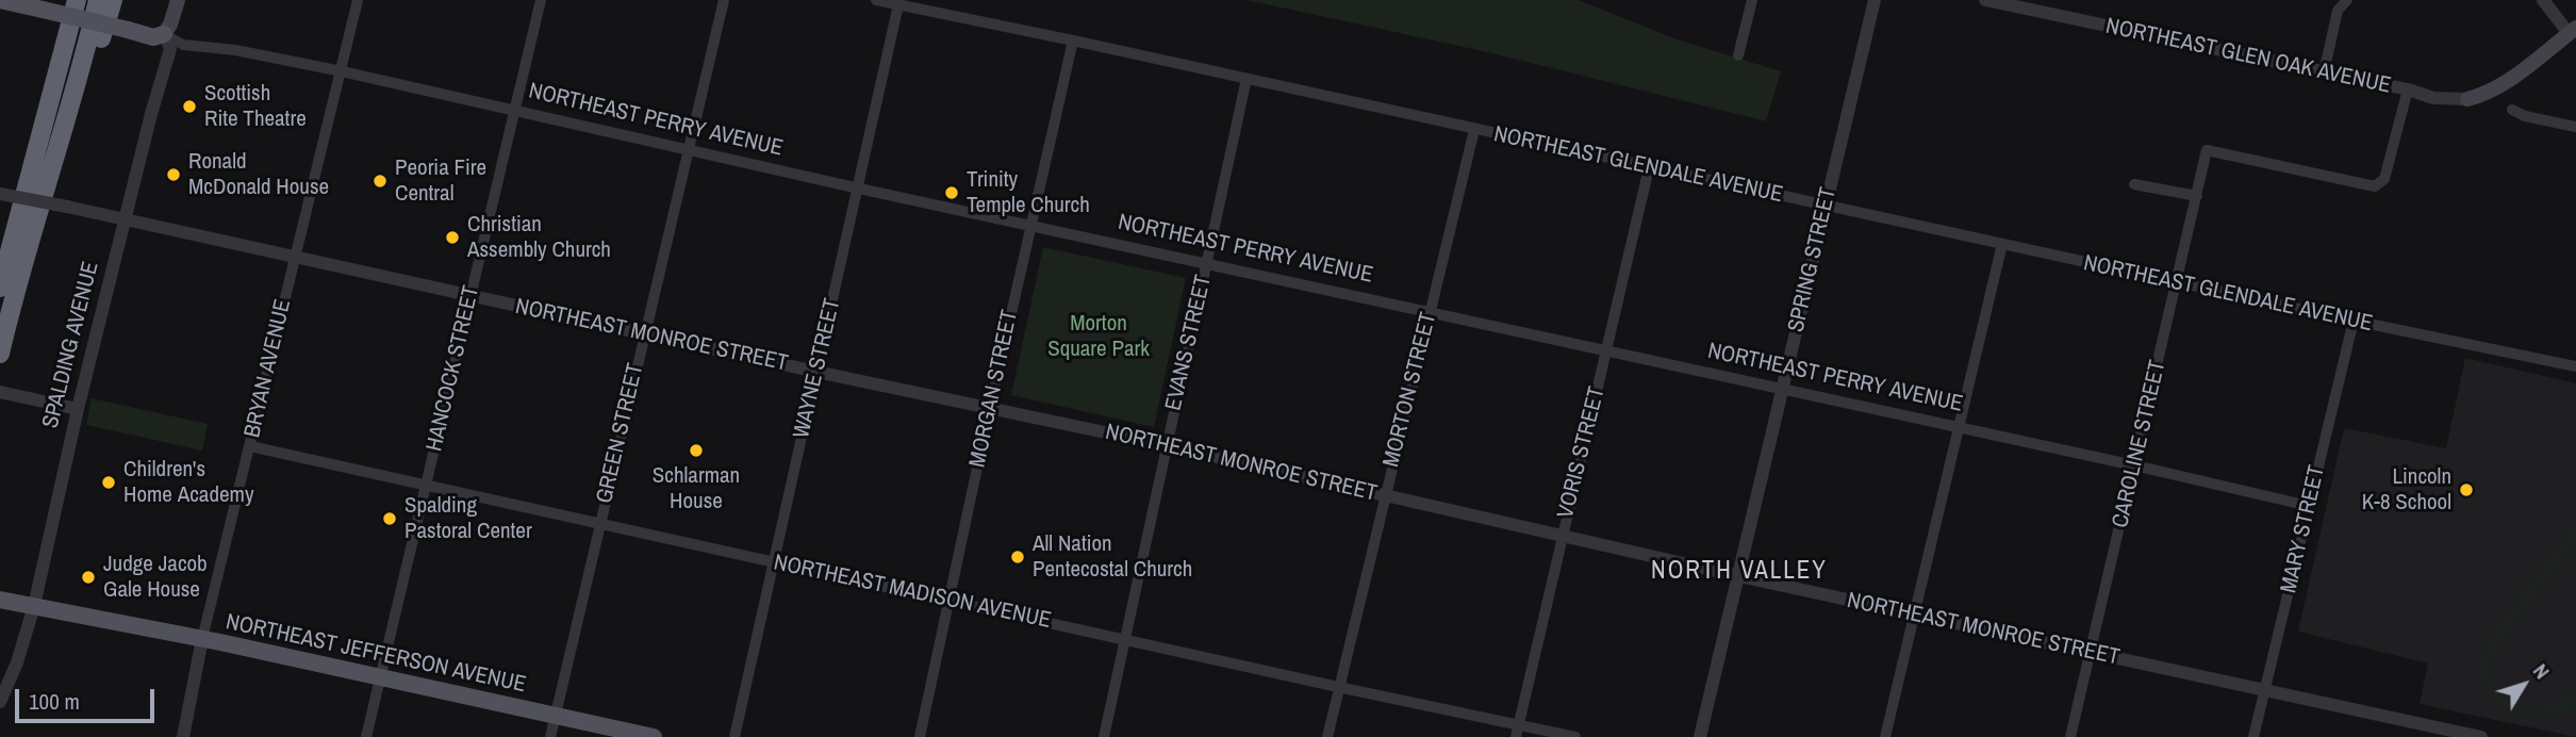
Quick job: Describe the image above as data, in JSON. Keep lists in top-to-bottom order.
{
  "streets": {
    "main road": ["NORTHEAST PERRY AVENUE", "SPALDING AVENUE", "NORTHEAST JEFFERSON AVENUE"],
    "street": [
      "NORTHEAST GLEN OAK AVENUE",
      "NORTHEAST GLENDALE AVENUE",
      "SPRING STREET",
      "NORTHEAST MONROE STREET",
      "EVANS STREET",
      "BRYAN AVENUE",
      "HANCOCK STREET",
      "WAYNE STREET",
      "MORGAN STREET",
      "MORTON STREET",
      "GREEN STREET",
      "CAROLINE STREET",
      "VORIS STREET",
      "MARY STREET",
      "NORTHEAST MADISON AVENUE"
    ]
  },
  "crossings": [
    ["NORTHEAST GLEN OAK AVENUE", "CAROLINE STREET"],
    ["NORTHEAST PERRY AVENUE", "SPRING STREET"],
    ["NORTHEAST PERRY AVENUE", "EVANS STREET"],
    ["NORTHEAST PERRY AVENUE", "SPALDING AVENUE"],
    ["NORTHEAST PERRY AVENUE", "BRYAN AVENUE"],
    ["NORTHEAST PERRY AVENUE", "HANCOCK STREET"],
    ["NORTHEAST PERRY AVENUE", "WAYNE STREET"],
    ["NORTHEAST PERRY AVENUE", "MORGAN STREET"],
    ["NORTHEAST PERRY AVENUE", "MORTON STREET"],
    ["NORTHEAST PERRY AVENUE", "GREEN STREET"],
    ["NORTHEAST PERRY AVENUE", "CAROLINE STREET"],
    ["NORTHEAST PERRY AVENUE", "VORIS STREET"],
    ["NORTHEAST PERRY AVENUE", "MARY STREET"],
    ["NORTHEAST GLENDALE AVENUE", "SPRING STREET"],
    ["NORTHEAST GLENDALE AVENUE", "EVANS STREET"],
    ["NORTHEAST GLENDALE AVENUE", "WAYNE STREET"],
    ["NORTHEAST GLENDALE AVENUE", "MORGAN STREET"],
    ["NORTHEAST GLENDALE AVENUE", "MORTON STREET"],
    ["NORTHEAST GLENDALE AVENUE", "CAROLINE STREET"],
    ["NORTHEAST GLENDALE AVENUE", "VORIS STREET"],
    ["NORTHEAST GLENDALE AVENUE", "MARY STREET"],
    ["SPRING STREET", "NORTHEAST MONROE STREET"],
    ["NORTHEAST MONROE STREET", "EVANS STREET"],
    ["NORTHEAST MONROE STREET", "SPALDING AVENUE"],
    ["NORTHEAST MONROE STREET", "BRYAN AVENUE"],
    ["NORTHEAST MONROE STREET", "HANCOCK STREET"],
    ["NORTHEAST MONROE STREET", "WAYNE STREET"],
    ["NORTHEAST MONROE STREET", "MORGAN STREET"],
    ["NORTHEAST MONROE STREET", "MORTON STREET"],
    ["NORTHEAST MONROE STREET", "GREEN STREET"],
    ["NORTHEAST MONROE STREET", "CAROLINE STREET"],
    ["NORTHEAST MONROE STREET", "VORIS STREET"],
    ["NORTHEAST MONROE STREET", "MARY STREET"],
    ["EVANS STREET", "NORTHEAST MADISON AVENUE"],
    ["SPALDING AVENUE", "NORTHEAST JEFFERSON AVENUE"],
    ["BRYAN AVENUE", "NORTHEAST MADISON AVENUE"],
    ["BRYAN AVENUE", "NORTHEAST JEFFERSON AVENUE"],
    ["HANCOCK STREET", "NORTHEAST MADISON AVENUE"],
    ["HANCOCK STREET", "NORTHEAST JEFFERSON AVENUE"],
    ["WAYNE STREET", "NORTHEAST MADISON AVENUE"],
    ["MORGAN STREET", "NORTHEAST MADISON AVENUE"],
    ["MORTON STREET", "NORTHEAST MADISON AVENUE"],
    ["GREEN STREET", "NORTHEAST MADISON AVENUE"],
    ["GREEN STREET", "NORTHEAST JEFFERSON AVENUE"],
    ["VORIS STREET", "NORTHEAST MADISON AVENUE"]
  ],
  "districts": ["NORTH VALLEY"],
  "parks": ["Morton Square Park"],
  "places": [
    "Scottish Rite Theatre",
    "Ronald McDonald House",
    "Peoria Fire Central",
    "Trinity Temple Church",
    "Christian Assembly Church",
    "Schlarman House",
    "Children's Home Academy",
    "Lincoln K-8 School",
    "Spalding Pastoral Center",
    "All Nation Pentecostal Church",
    "Judge Jacob Gale House"
  ],
  "scale_bar": "100 m",
  "north": "top right"
}
